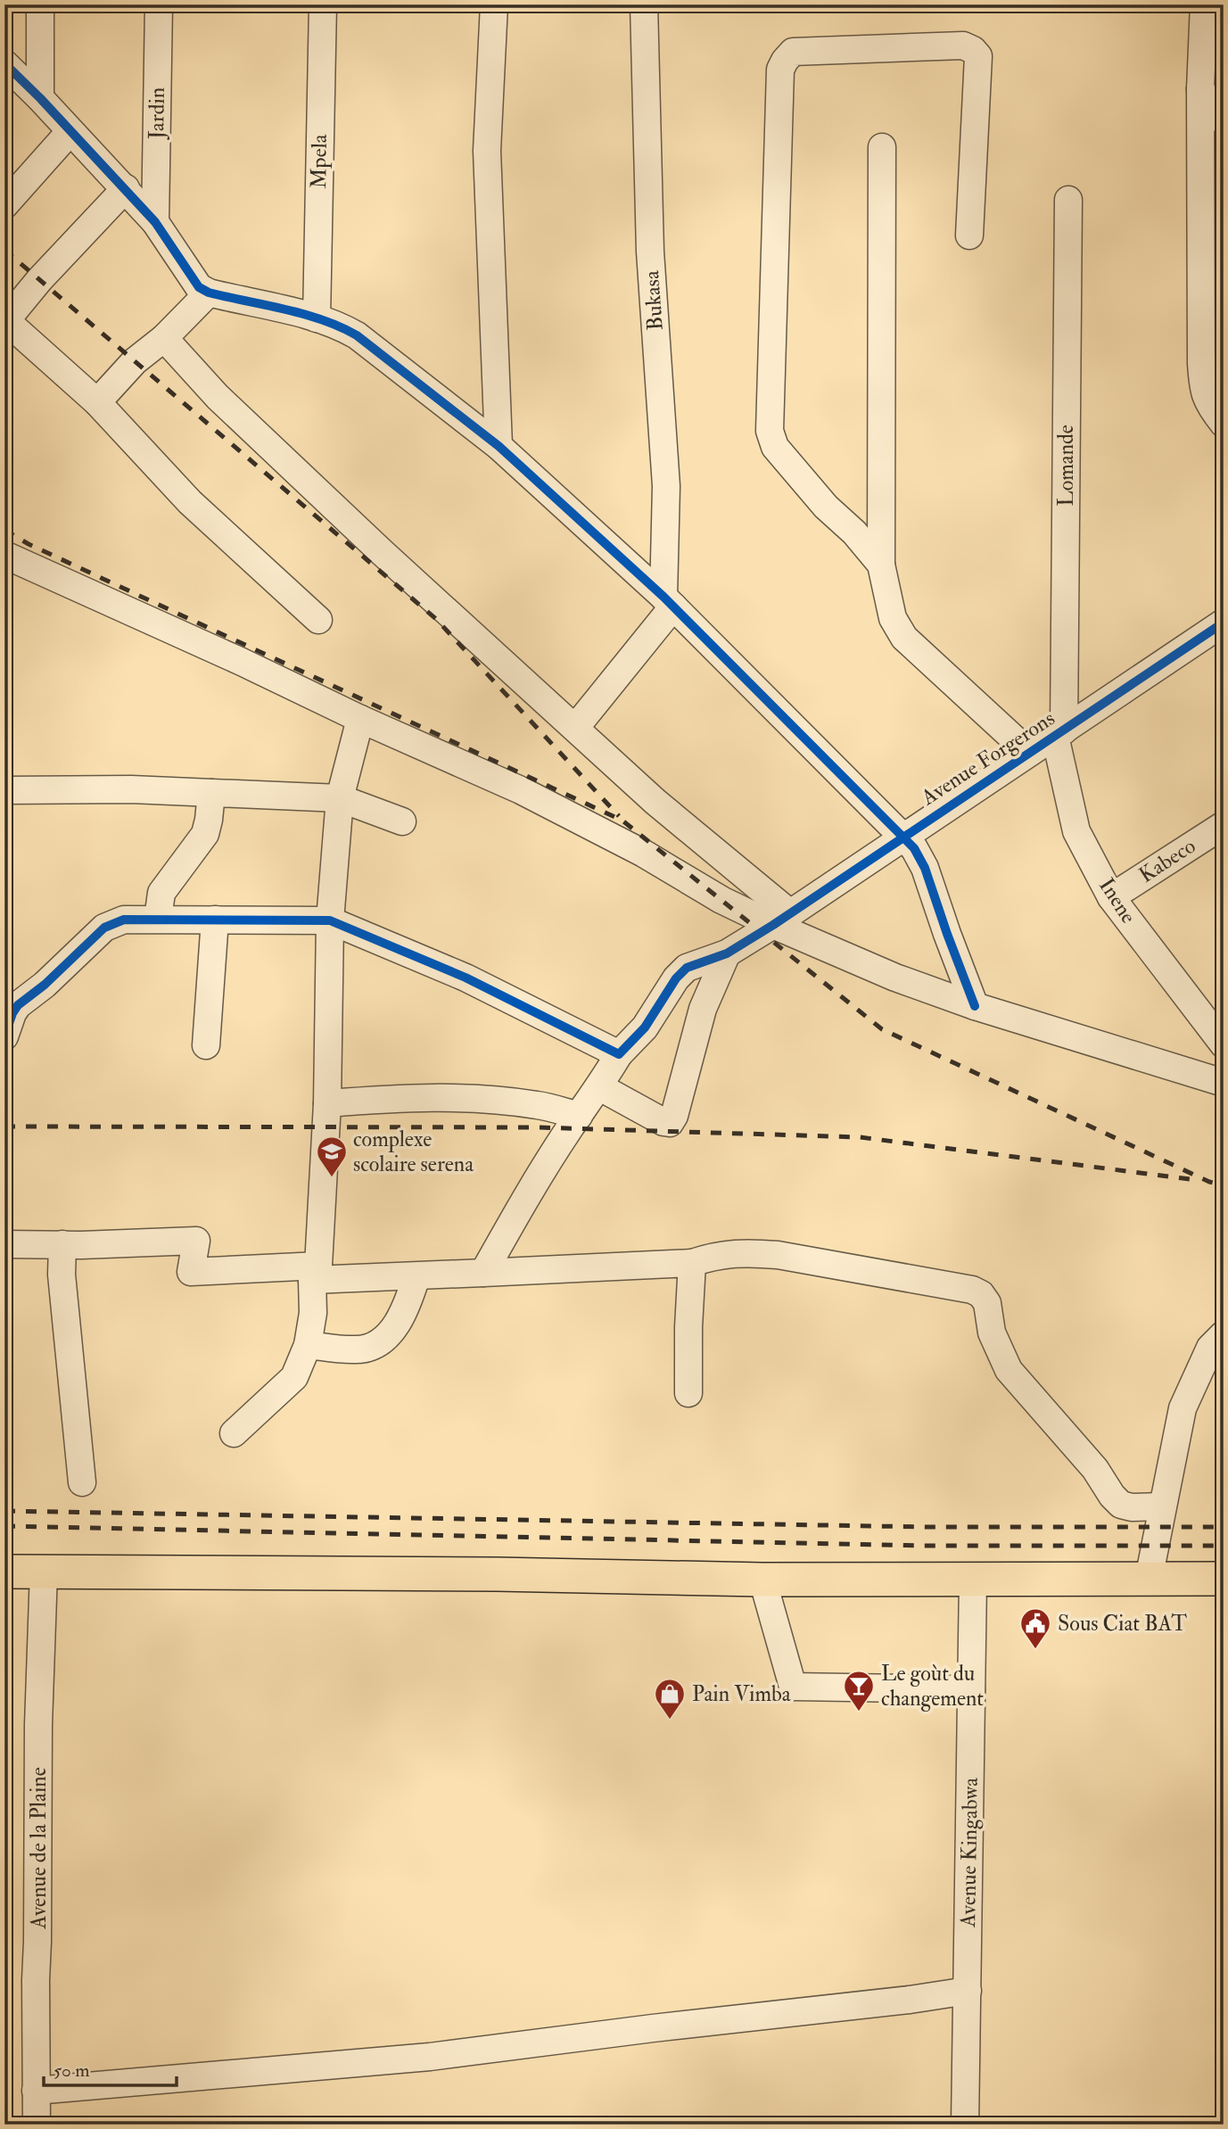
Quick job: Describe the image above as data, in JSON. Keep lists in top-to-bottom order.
{
  "streets": {
    "street": [
      "Jardin",
      "Mpela",
      "Bukasa",
      "Lomande",
      "Avenue Forgerons",
      "Kabeco",
      "Inene",
      "Avenue de la Plaine",
      "Avenue Kingabwa"
    ]
  },
  "crossings": [
    ["Lomande", "Avenue Forgerons"],
    ["Lomande", "Inene"],
    ["Avenue Forgerons", "Inene"],
    ["Kabeco", "Inene"]
  ],
  "places": {
    "school or university": ["complexe scolaire serena"],
    "public building": ["Sous Ciat BAT"],
    "bar": ["Le goùt du changement"],
    "shop": ["Pain Vimba"]
  },
  "scale_bar": "50 m"
}
